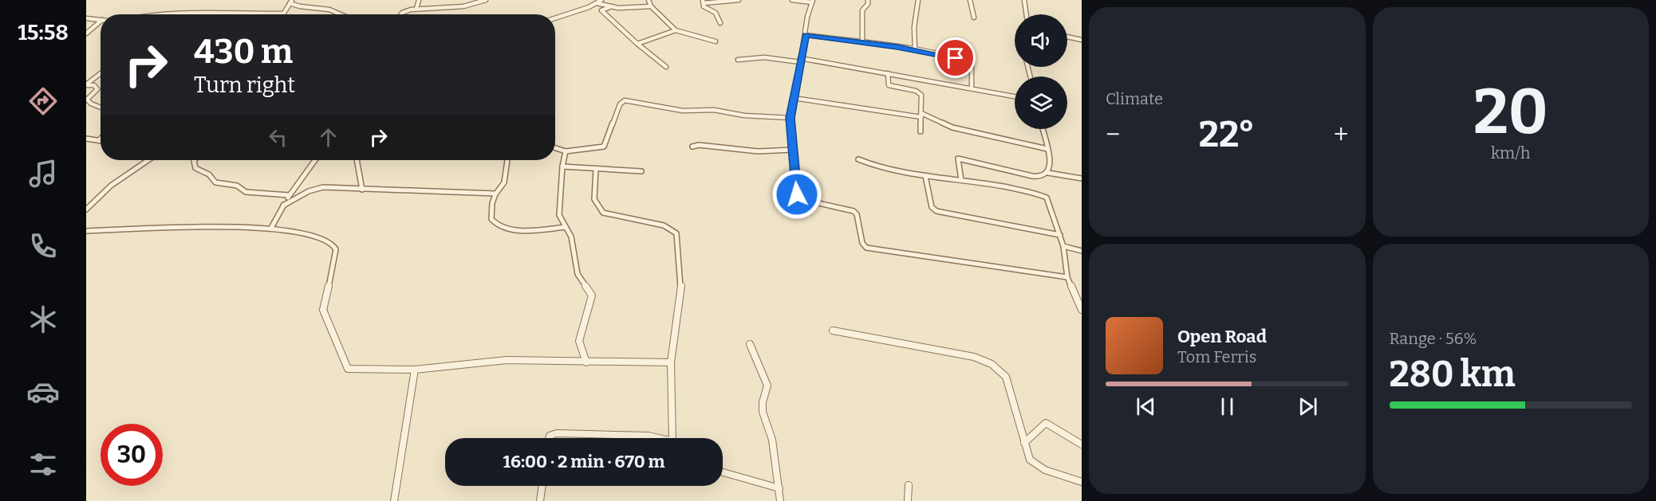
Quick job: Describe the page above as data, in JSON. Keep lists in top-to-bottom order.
{
  "page": {
    "tabs": "15:58",
    "tile": [
      "Climate",
      ["20", "km/h"],
      ["Range · 56%", "280 km"]
    ],
    "turn": ["430 m", "Turn right"],
    "heat": ["−", "22°", "+"],
    "song": ["Open Road", "Tom Ferris"],
    "limit": "30",
    "trip": "16:00 · 2 min · 670 m"
  }
}
